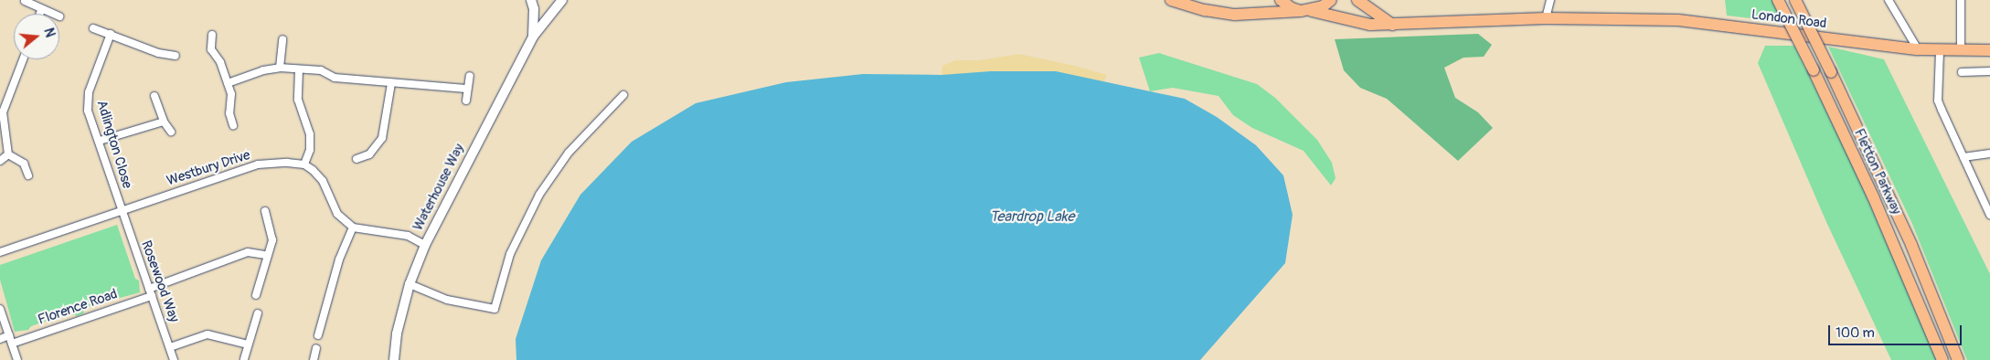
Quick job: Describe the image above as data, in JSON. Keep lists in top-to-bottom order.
{
  "streets": {
    "main road": ["London Road", "Fletton Parkway"],
    "street": [
      "Adlington Close",
      "Westbury Drive",
      "Waterhouse Way",
      "Rosewood Way",
      "Florence Road"
    ]
  },
  "crossings": [
    ["Adlington Close", "Westbury Drive"],
    ["Adlington Close", "Rosewood Way"],
    ["Westbury Drive", "Rosewood Way"],
    ["Rosewood Way", "Florence Road"]
  ],
  "water": ["Teardrop Lake"],
  "scale_bar": "100 m",
  "north": "right"
}
